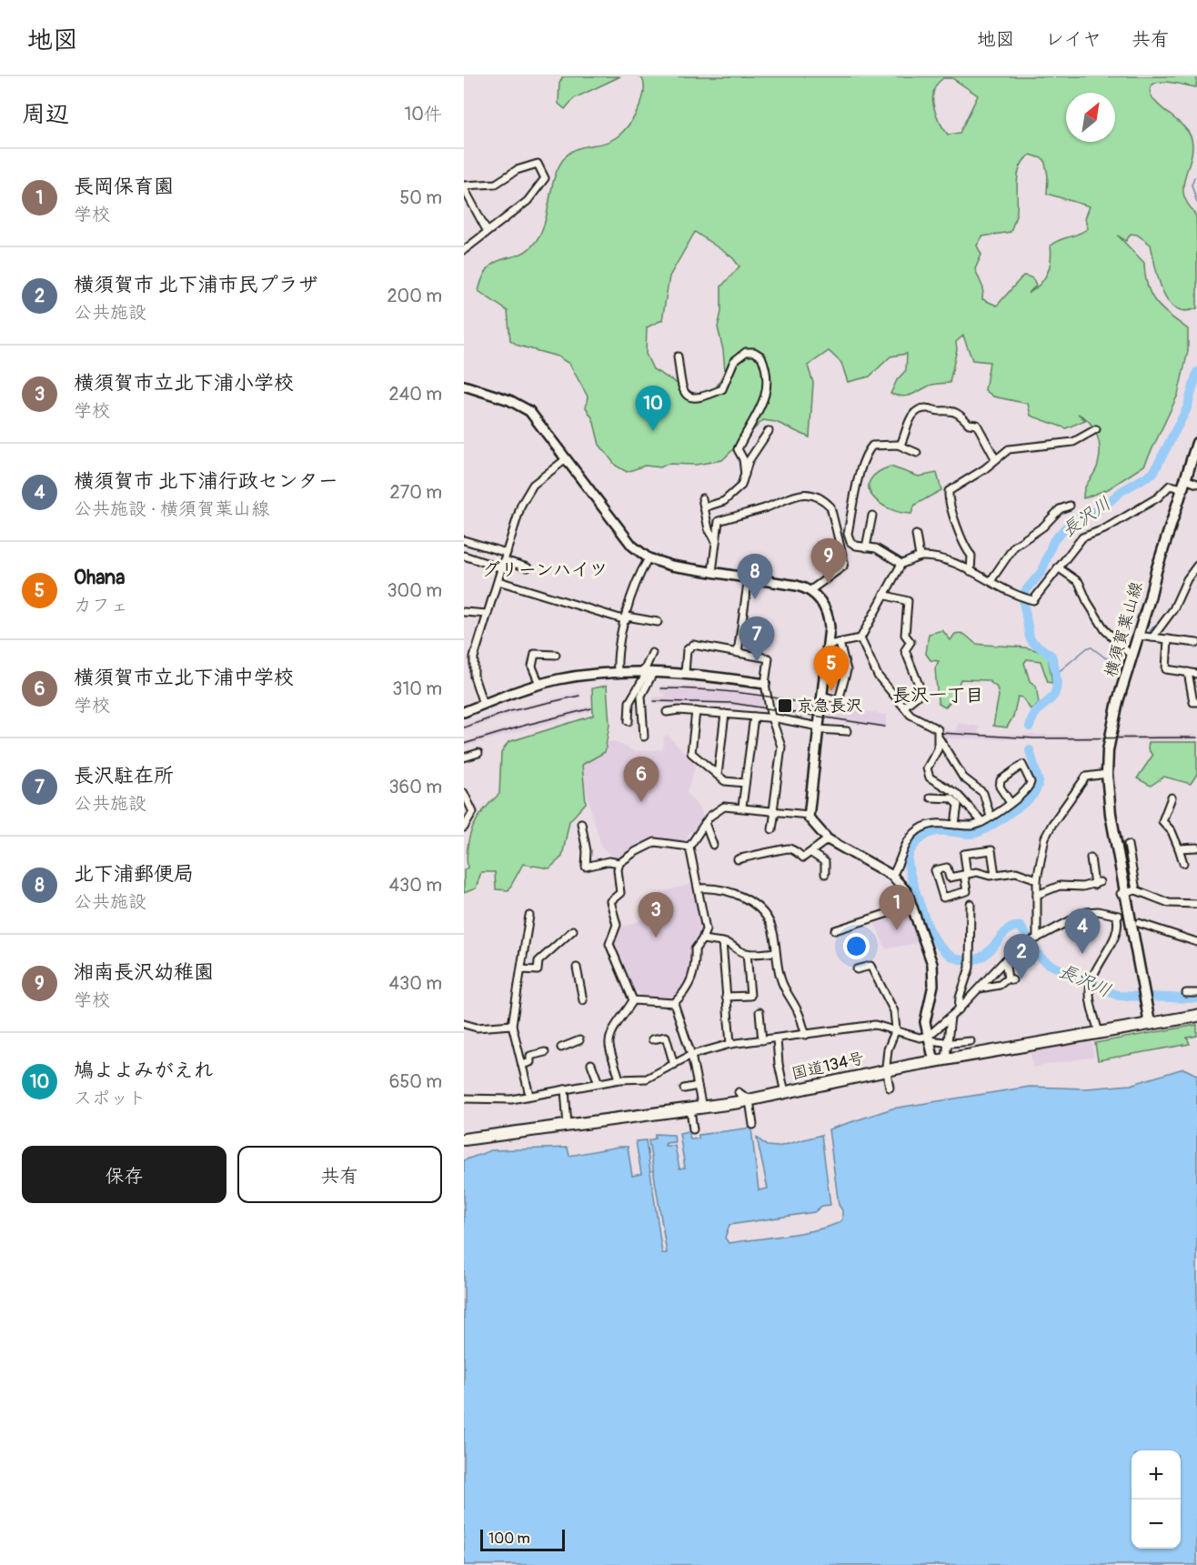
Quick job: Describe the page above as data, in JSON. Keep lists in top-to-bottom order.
{
  "streets": {
    "highway": ["国道134号"],
    "main road": ["横須賀葉山線"]
  },
  "crossings": [
    ["横須賀葉山線", "国道134号"]
  ],
  "districts": ["グリーンハイツ", "長沢一丁目"],
  "water": ["長沢川"],
  "places": {
    "transit": ["京急長沢"]
  },
  "scale_bar": "100 m",
  "north": "top right",
  "page": {
    "header": "地図",
    "nav": ["地図", "レイヤ", "共有"],
    "heading": ["周辺", "10件"],
    "list": [
      {
        "mark": "1",
        "name": "長岡保育園",
        "note": "学校",
        "value": "50 m"
      },
      {
        "mark": "2",
        "name": "横須賀市 北下浦市民プラザ",
        "note": "公共施設",
        "value": "200 m"
      },
      {
        "mark": "3",
        "name": "横須賀市立北下浦小学校",
        "note": "学校",
        "value": "240 m"
      },
      {
        "mark": "4",
        "name": "横須賀市 北下浦行政センター",
        "note": "公共施設 · 横須賀葉山線",
        "value": "270 m"
      },
      {
        "mark": "5",
        "name": "Ohana",
        "note": "カフェ",
        "value": "300 m"
      },
      {
        "mark": "6",
        "name": "横須賀市立北下浦中学校",
        "note": "学校",
        "value": "310 m"
      },
      {
        "mark": "7",
        "name": "長沢駐在所",
        "note": "公共施設",
        "value": "360 m"
      },
      {
        "mark": "8",
        "name": "北下浦郵便局",
        "note": "公共施設",
        "value": "430 m"
      },
      {
        "mark": "9",
        "name": "湘南長沢幼稚園",
        "note": "学校",
        "value": "430 m"
      },
      {
        "mark": "10",
        "name": "鳩よよみがえれ",
        "note": "スポット",
        "value": "650 m"
      }
    ],
    "pins": [
      "10",
      "9",
      "8",
      "7",
      "5",
      "6",
      "1",
      "3",
      "4",
      "2"
    ],
    "buttons": ["保存", "共有"],
    "map_buttons": ["+", "−"],
    "scale": "100 m"
  }
}
